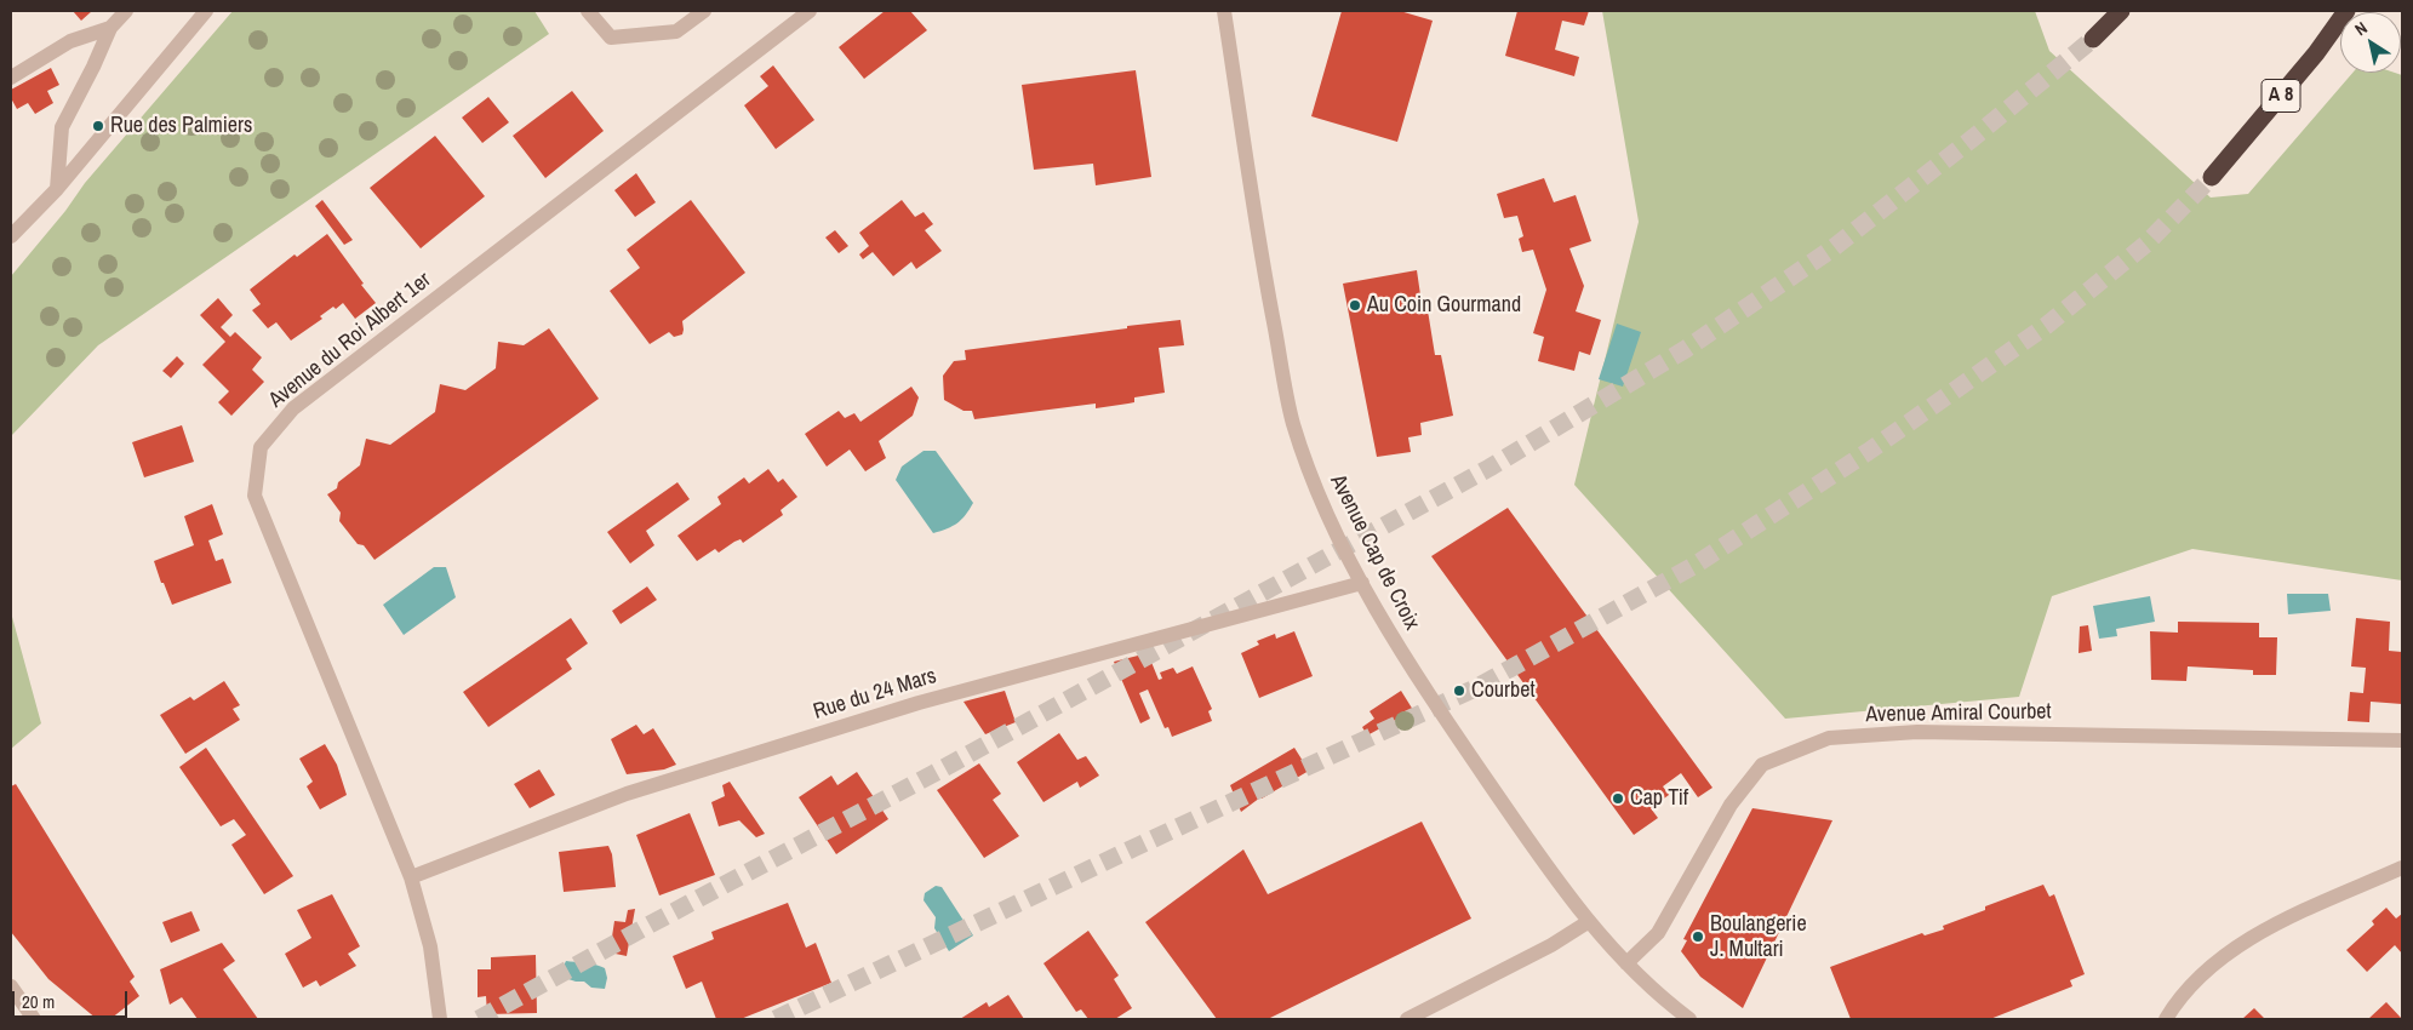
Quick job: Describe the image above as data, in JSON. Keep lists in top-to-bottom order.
{
  "streets": {
    "highway": ["A 8"],
    "street": [
      "Avenue du Roi Albert 1er",
      "Avenue Cap de Croix",
      "Rue du 24 Mars",
      "Avenue Amiral Courbet"
    ]
  },
  "crossings": [
    ["Avenue du Roi Albert 1er", "Rue du 24 Mars"],
    ["Avenue Cap de Croix", "Rue du 24 Mars"],
    ["Avenue Cap de Croix", "Avenue Amiral Courbet"]
  ],
  "places": [
    "Rue des Palmiers",
    "Au Coin Gourmand",
    "Courbet",
    "Cap Tif",
    "Boulangerie J. Multari"
  ],
  "scale_bar": "20 m",
  "north": "top left"
}
